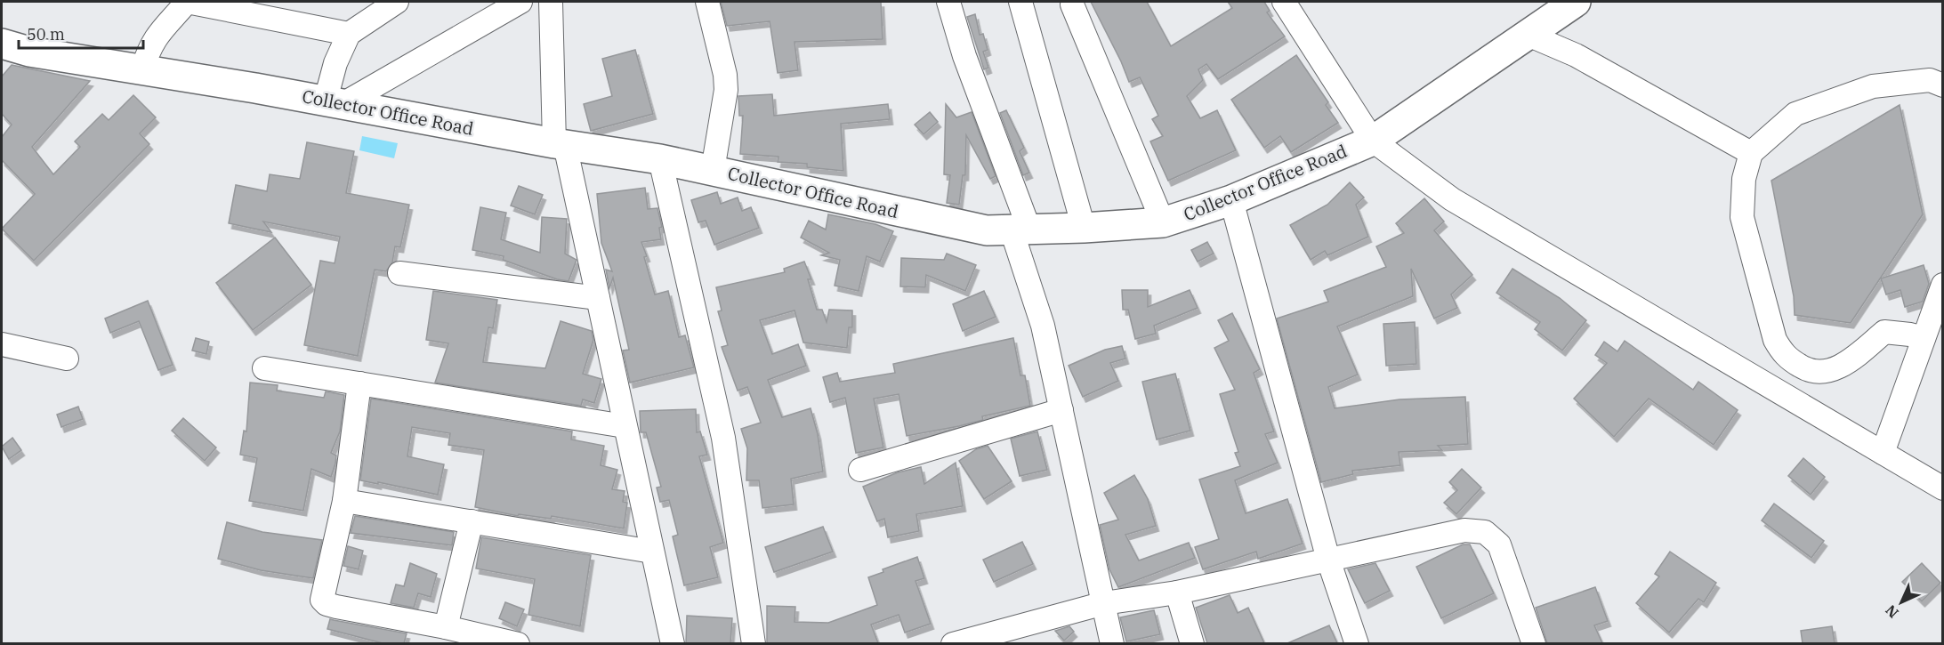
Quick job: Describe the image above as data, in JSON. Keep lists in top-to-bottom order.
{
  "streets": {
    "main road": ["Collector Office Road"]
  },
  "scale_bar": "50 m",
  "north": "bottom left"
}
